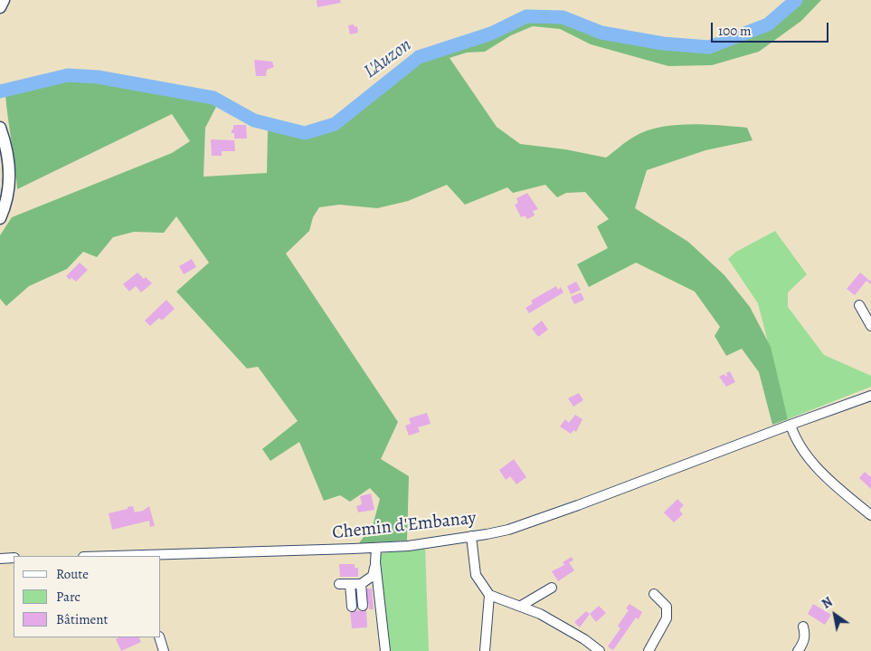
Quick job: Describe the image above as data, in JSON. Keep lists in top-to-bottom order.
{
  "streets": {
    "street": ["Chemin d'Embanay"]
  },
  "water": ["L'Auzon"],
  "legend": ["Route", "Parc", "Bâtiment"],
  "scale_bar": "100 m",
  "north": "top left"
}
